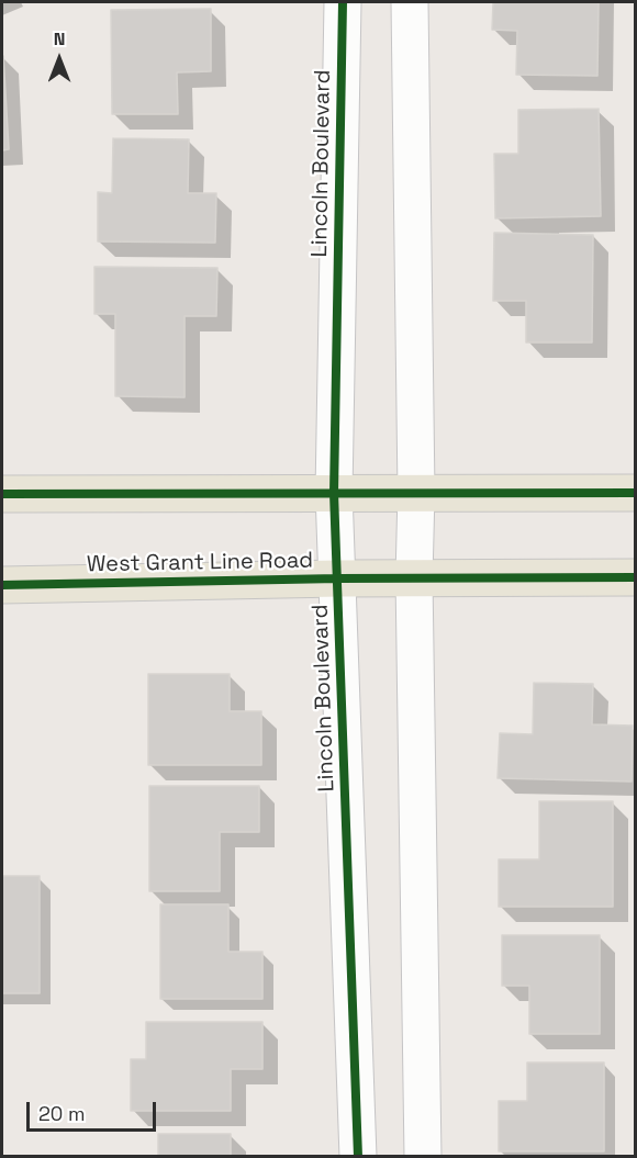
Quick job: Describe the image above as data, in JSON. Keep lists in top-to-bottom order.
{
  "streets": {
    "main road": ["West Grant Line Road"],
    "street": ["Lincoln Boulevard"]
  },
  "crossings": [
    ["Lincoln Boulevard", "West Grant Line Road"]
  ],
  "scale_bar": "20 m",
  "north": "top"
}
